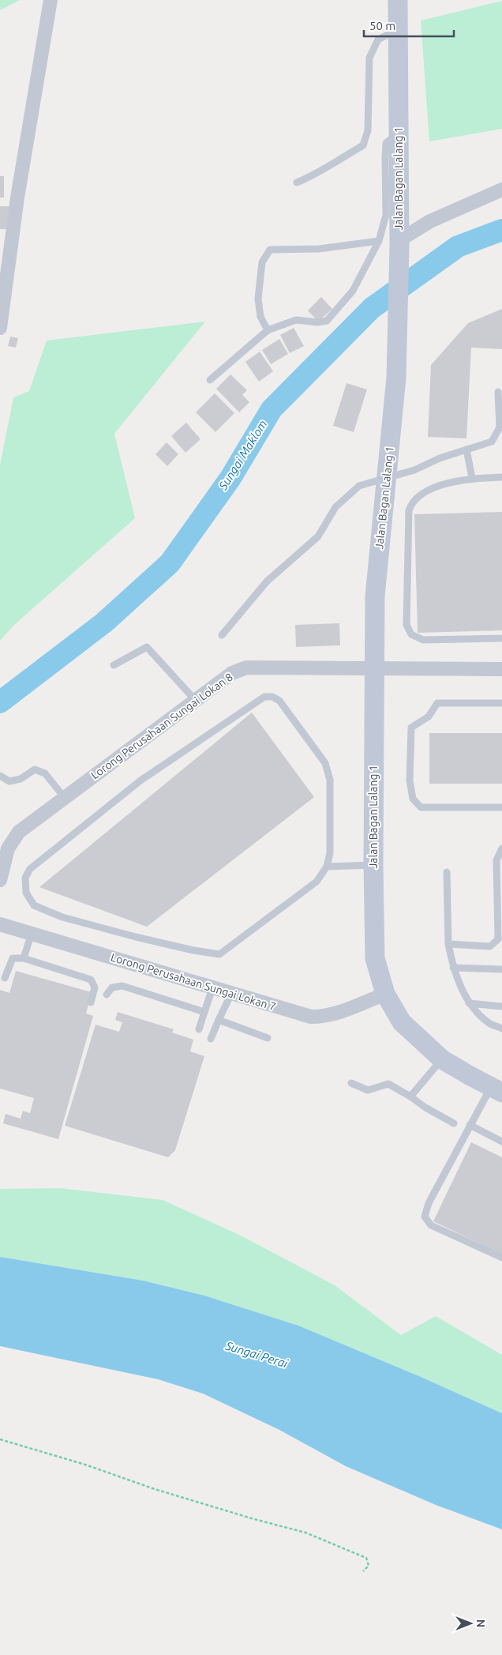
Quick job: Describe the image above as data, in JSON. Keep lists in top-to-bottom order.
{
  "streets": {
    "main road": ["Jalan Bagan Lalang 1"],
    "street": ["Lorong Perusahaan Sungai Lokan 8", "Lorong Perusahaan Sungai Lokan 7"]
  },
  "crossings": [
    ["Jalan Bagan Lalang 1", "Lorong Perusahaan Sungai Lokan 8"],
    ["Jalan Bagan Lalang 1", "Lorong Perusahaan Sungai Lokan 7"]
  ],
  "water": ["Sungai Maklom", "Sungai Perai"],
  "scale_bar": "50 m",
  "north": "right"
}
